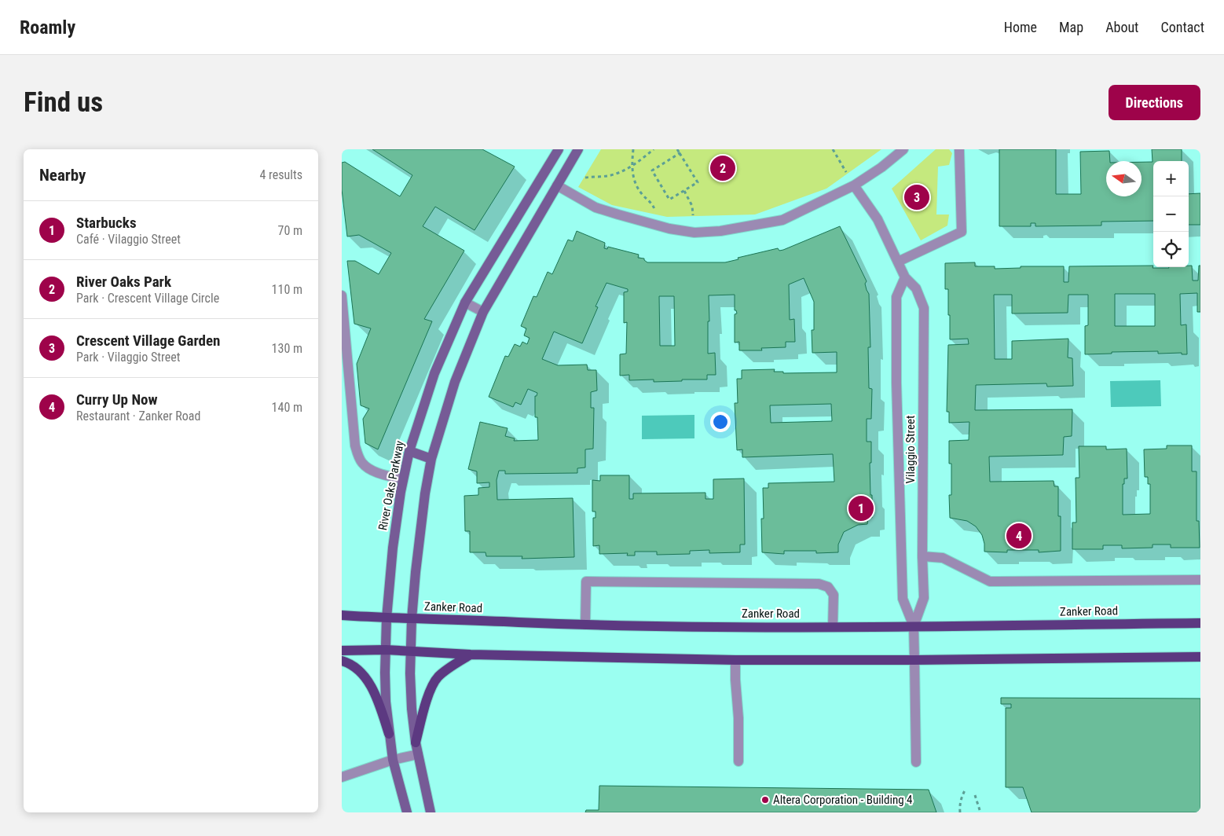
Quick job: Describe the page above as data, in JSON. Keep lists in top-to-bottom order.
{
  "streets": {
    "main road": ["Zanker Road"],
    "street": ["Vilaggio Street", "River Oaks Parkway"]
  },
  "crossings": [
    ["Vilaggio Street", "Zanker Road"],
    ["River Oaks Parkway", "Zanker Road"]
  ],
  "places": ["Altera Corporation - Building 4"],
  "north": "left",
  "page": {
    "header": "Roamly",
    "nav": [
      "Home",
      "Map",
      "About",
      "Contact"
    ],
    "buttons": "Directions",
    "title": "Find us",
    "heading": ["Nearby", "4 results"],
    "pins": [
      "2",
      "3",
      "1",
      "4"
    ],
    "map_buttons": ["+", "−"],
    "list": [
      {
        "mark": "1",
        "name": "Starbucks",
        "note": "Café · Vilaggio Street",
        "value": "70 m"
      },
      {
        "mark": "2",
        "name": "River Oaks Park",
        "note": "Park · Crescent Village Circle",
        "value": "110 m"
      },
      {
        "mark": "3",
        "name": "Crescent Village Garden",
        "note": "Park · Vilaggio Street",
        "value": "130 m"
      },
      {
        "mark": "4",
        "name": "Curry Up Now",
        "note": "Restaurant · Zanker Road",
        "value": "140 m"
      }
    ]
  }
}
